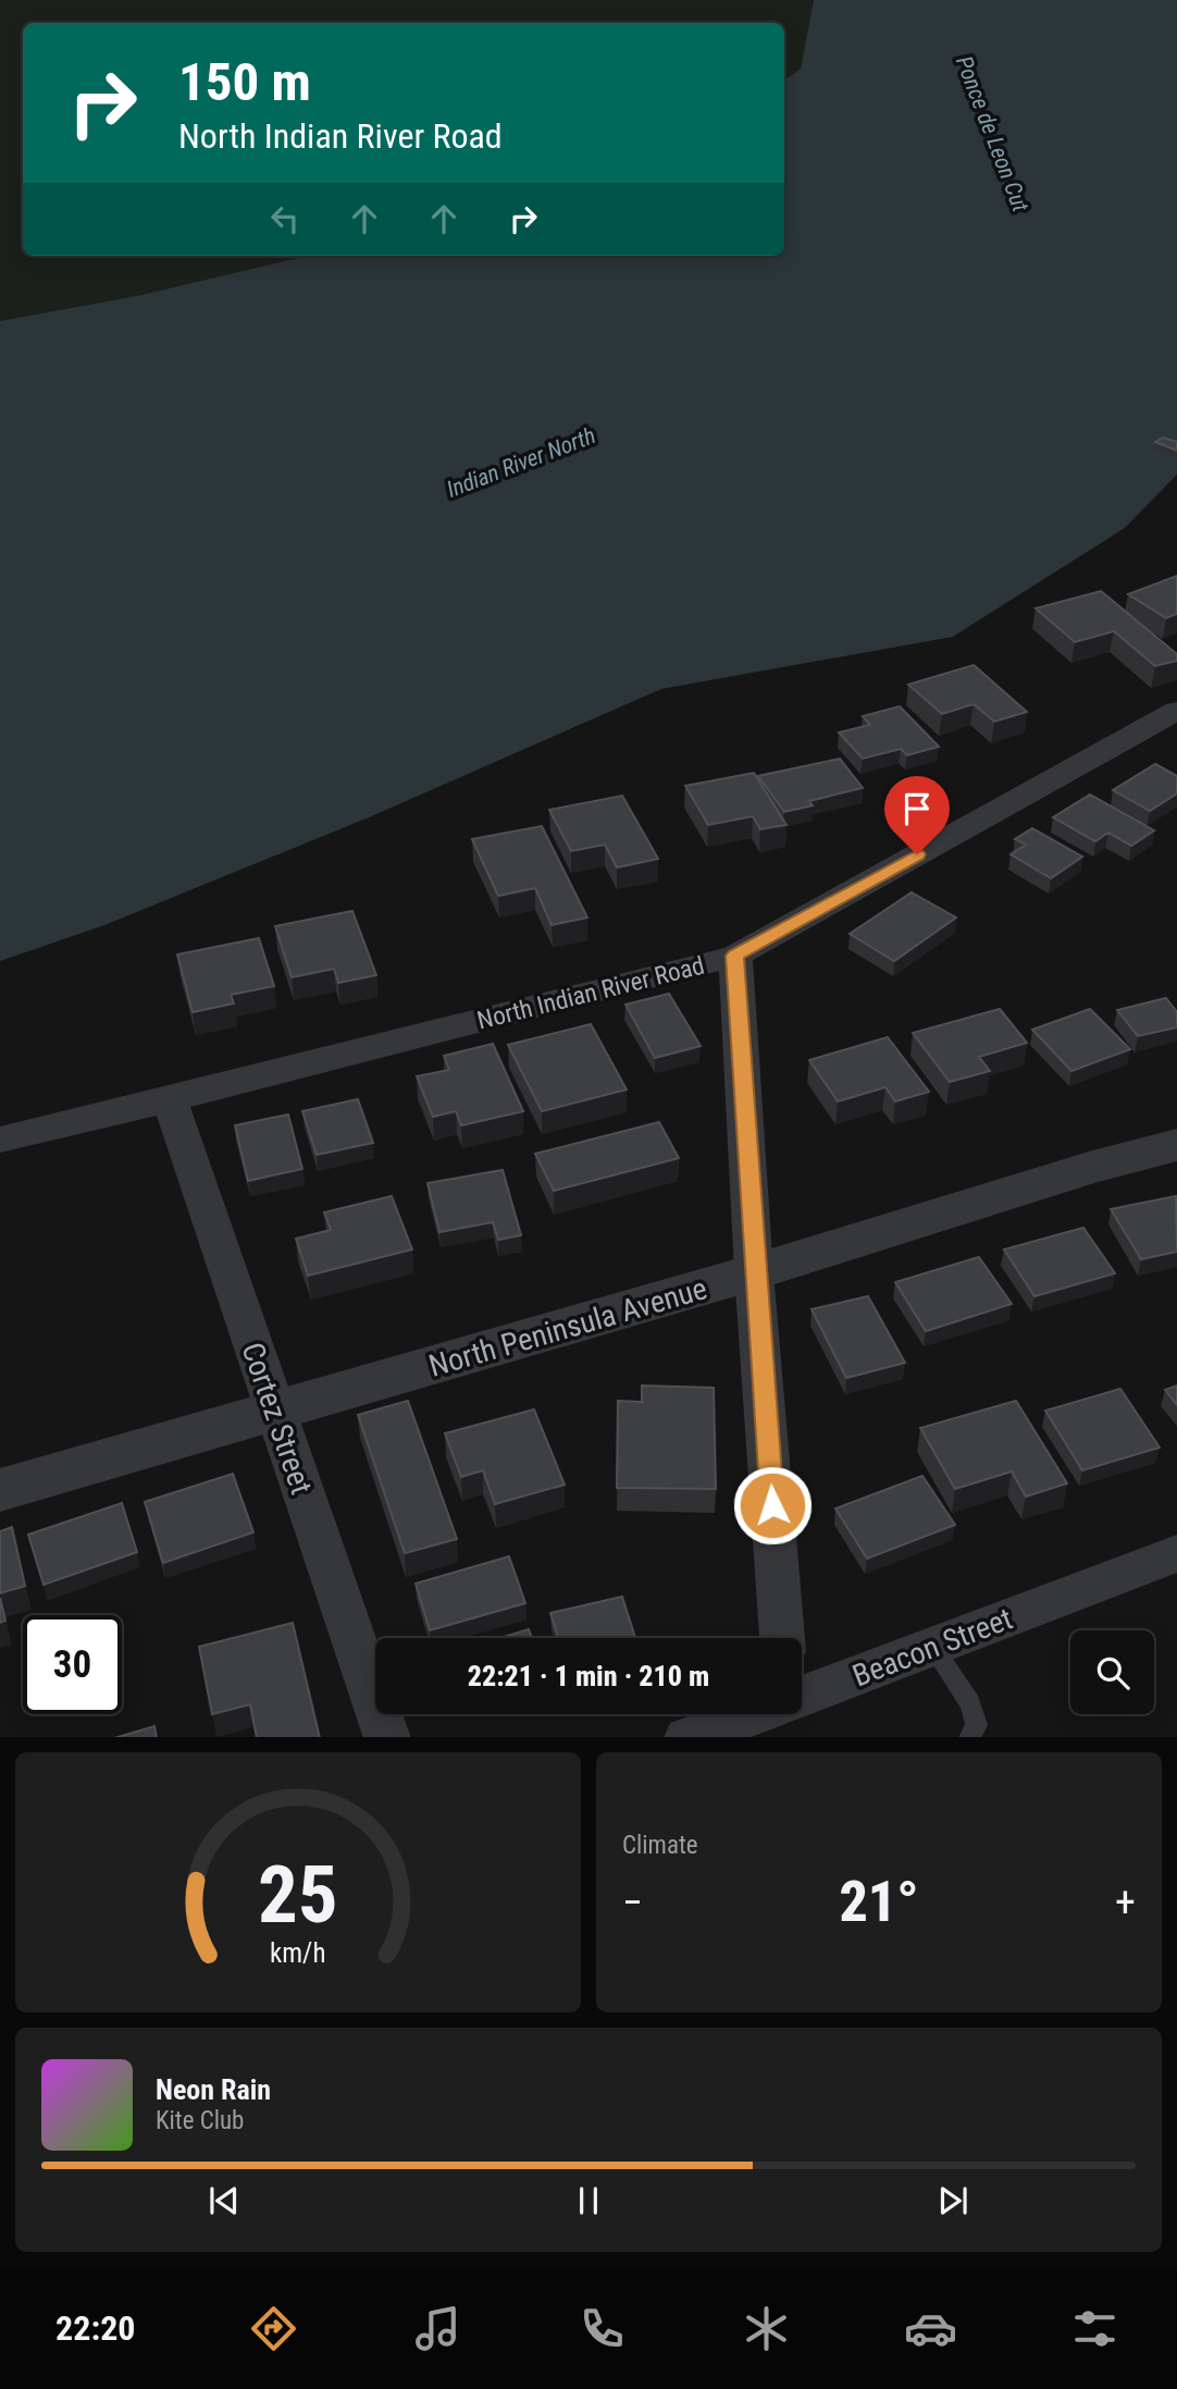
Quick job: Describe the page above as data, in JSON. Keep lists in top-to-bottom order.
{
  "streets": {
    "street": [
      "North Indian River Road",
      "North Peninsula Avenue",
      "Cortez Street",
      "Beacon Street"
    ]
  },
  "crossings": [
    ["North Indian River Road", "Cortez Street"],
    ["North Peninsula Avenue", "Cortez Street"]
  ],
  "water": ["Ponce de Leon Cut", "Indian River North"],
  "page": {
    "turn": ["150 m", "North Indian River Road"],
    "limit": "30",
    "trip": "22:21 · 1 min · 210 m",
    "tile": "Climate",
    "heat": ["−", "21°", "+"],
    "song": ["Neon Rain", "Kite Club"],
    "tabs": "22:20",
    "gauge": ["25", "km/h"]
  }
}
